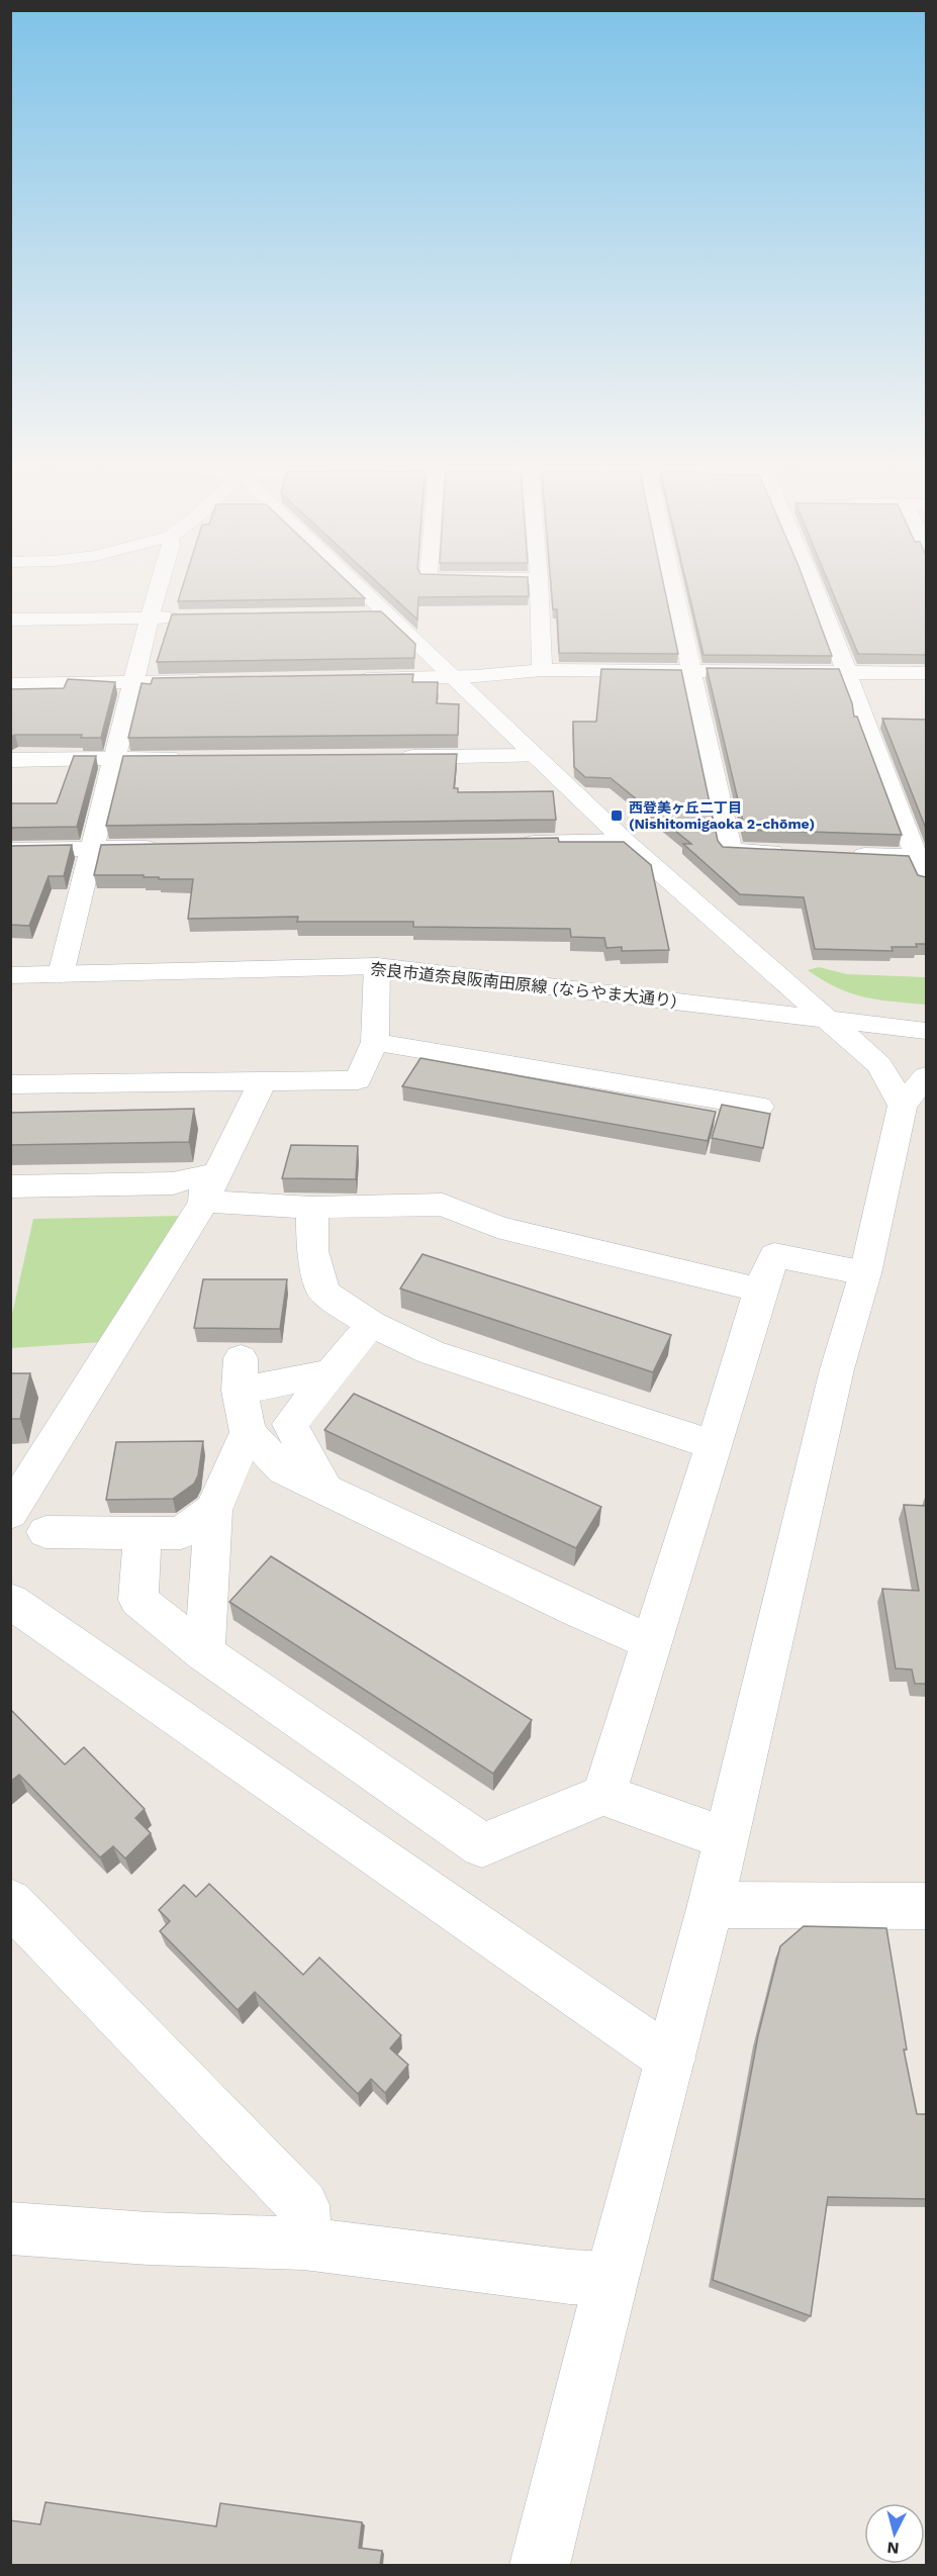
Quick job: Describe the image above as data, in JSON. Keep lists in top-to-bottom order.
{
  "streets": {
    "street": ["奈良市道奈良阪南田原線 (ならやま大通り)"]
  },
  "places": {
    "transit": ["西登美ヶ丘二丁目 (Nishitomigaoka 2-chōme)"]
  },
  "north": "bottom"
}
